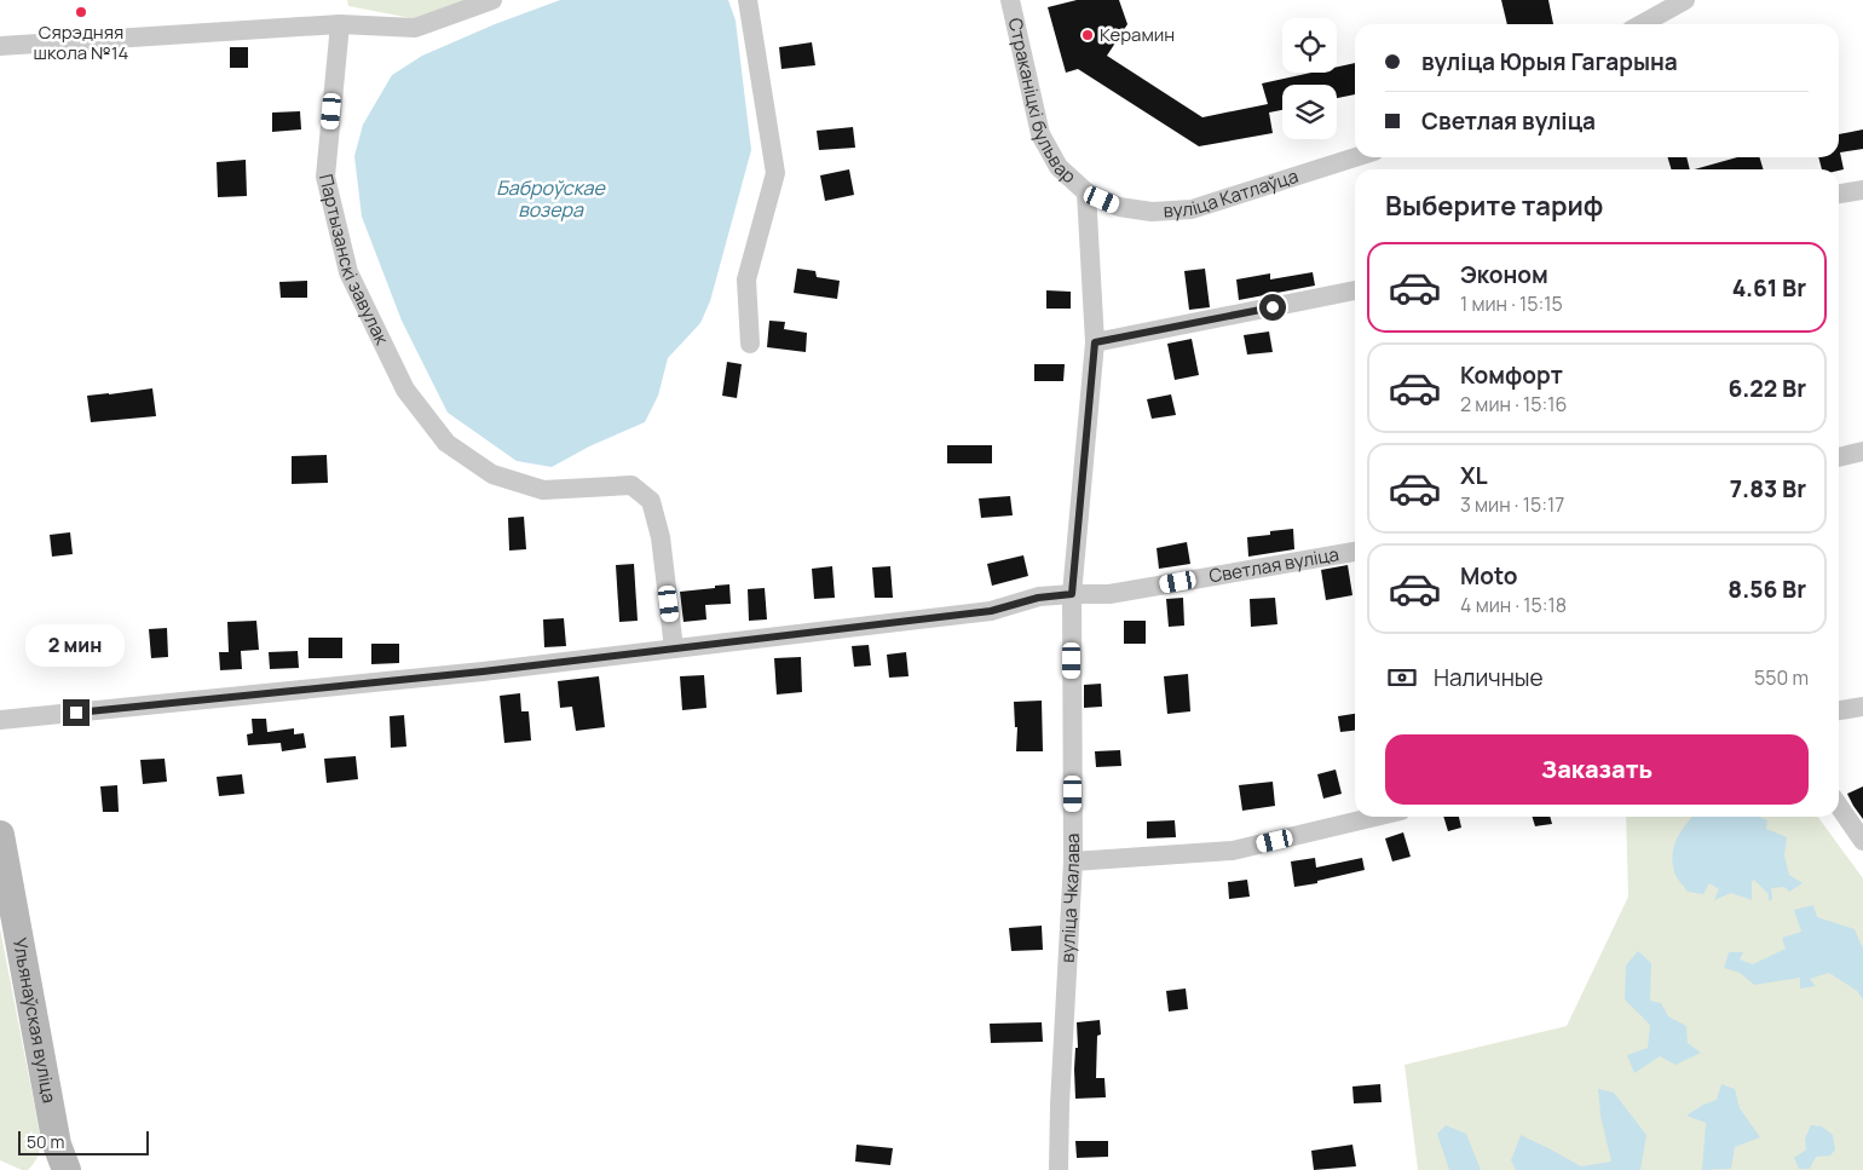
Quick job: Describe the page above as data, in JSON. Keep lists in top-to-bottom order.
{
  "streets": {
    "main road": ["Ульянаўская вуліца"],
    "street": [
      "Страканіцкі бульвар",
      "вуліца Катлаўца",
      "Партызанскі завулак",
      "Светлая вуліца",
      "вуліца Чкалава"
    ]
  },
  "crossings": [
    ["Страканіцкі бульвар", "вуліца Катлаўца"],
    ["Страканіцкі бульвар", "вуліца Чкалава"],
    ["вуліца Катлаўца", "вуліца Чкалава"],
    ["Партызанскі завулак", "Светлая вуліца"],
    ["Светлая вуліца", "вуліца Чкалава"]
  ],
  "water": ["Баброўскае возера"],
  "places": ["Сярэдняя школа №14", "Керамин"],
  "scale_bar": "50 m",
  "page": {
    "banner": ["вуліца Юрыя Гагарына", "Светлая вуліца"],
    "heading": "Выберите тариф",
    "list": [
      {
        "name": "Эконом",
        "note": "1 мин · 15:15",
        "value": "4.61 Br"
      },
      {
        "name": "Комфорт",
        "note": "2 мин · 15:16",
        "value": "6.22 Br"
      },
      {
        "name": "XL",
        "note": "3 мин · 15:17",
        "value": "7.83 Br"
      },
      {
        "name": "Moto",
        "note": "4 мин · 15:18",
        "value": "8.56 Br"
      }
    ],
    "bubble": "2 мин",
    "pay": ["Наличные", "550 m"],
    "buttons": "Заказать",
    "scale": "50 m"
  }
}
